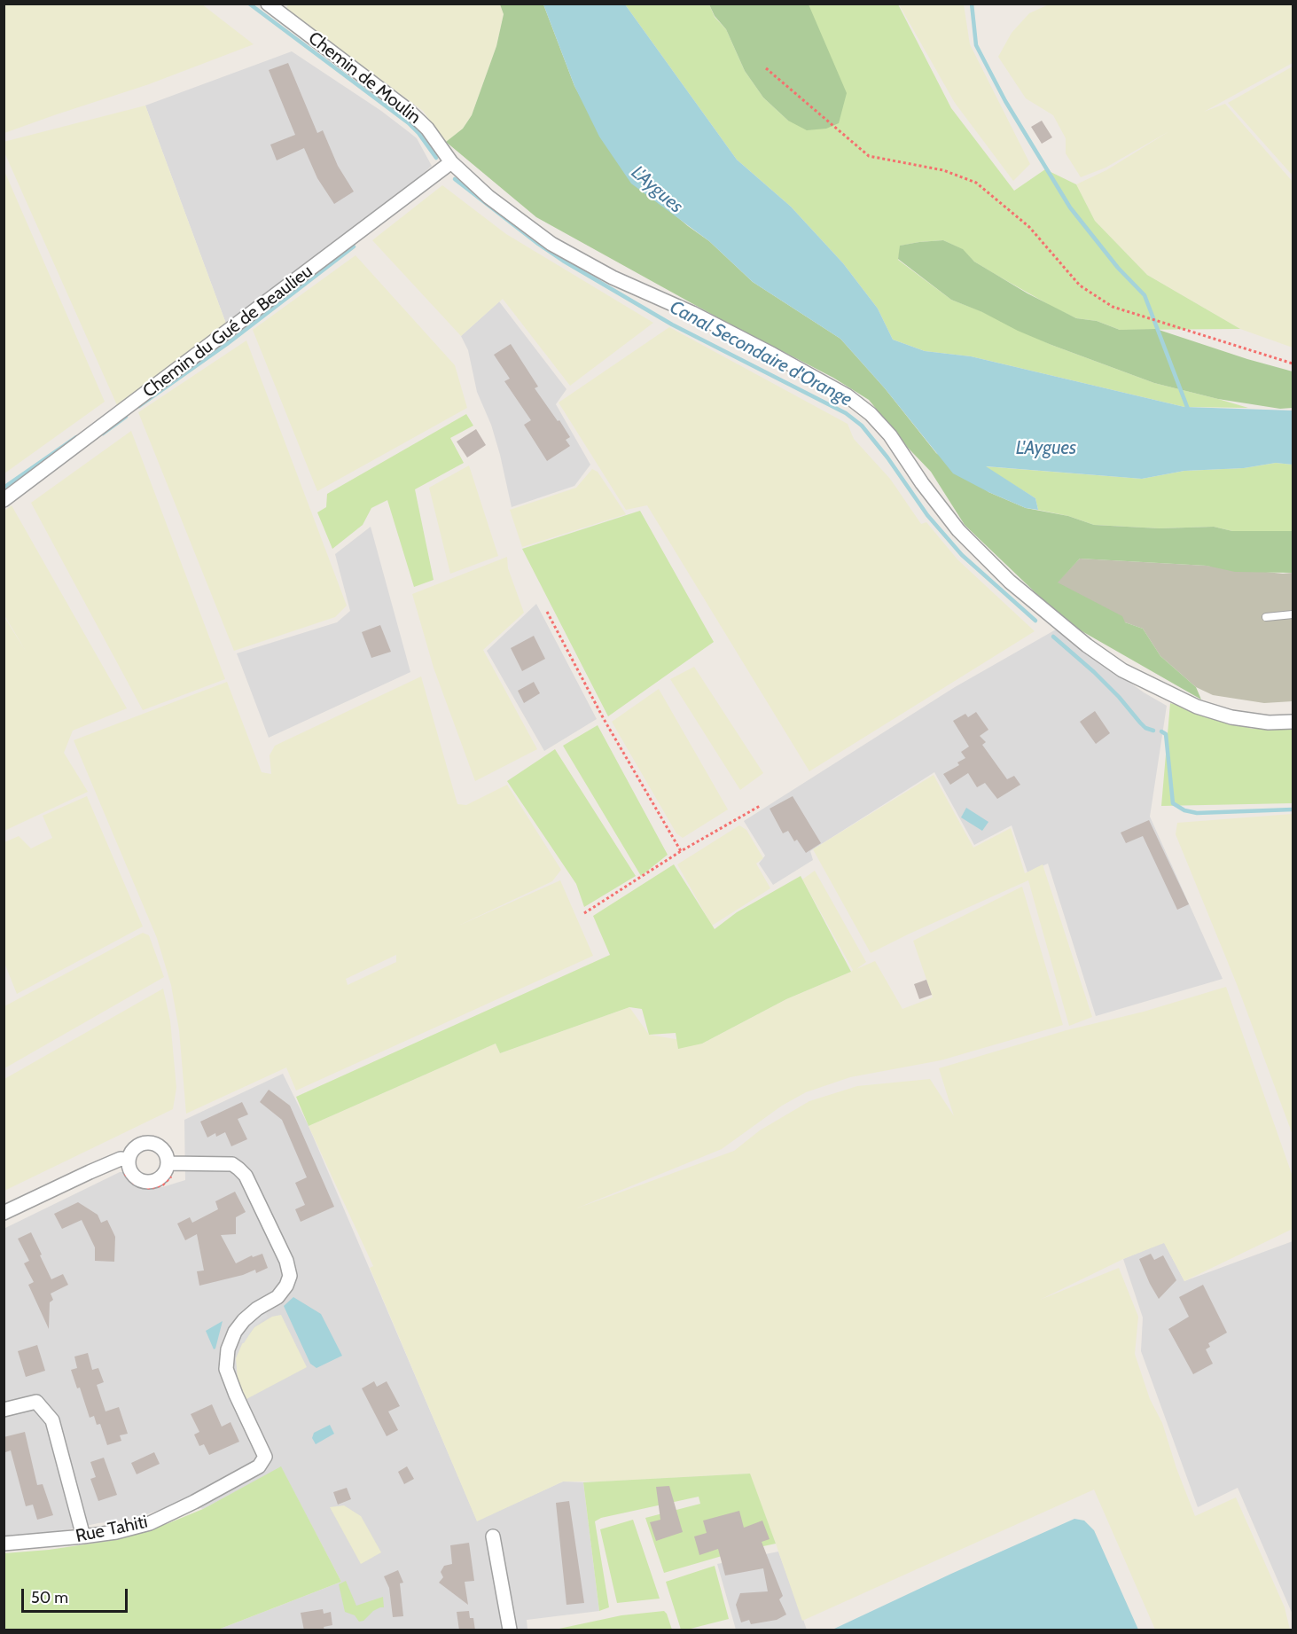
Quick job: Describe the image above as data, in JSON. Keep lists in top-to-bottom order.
{
  "streets": {
    "street": ["Chemin de Moulin", "Chemin du Gué de Beaulieu", "Rue Tahiti"]
  },
  "crossings": [
    ["Chemin de Moulin", "Chemin du Gué de Beaulieu"]
  ],
  "water": ["L'Aygues", "Canal Secondaire d'Orange"],
  "scale_bar": "50 m"
}
